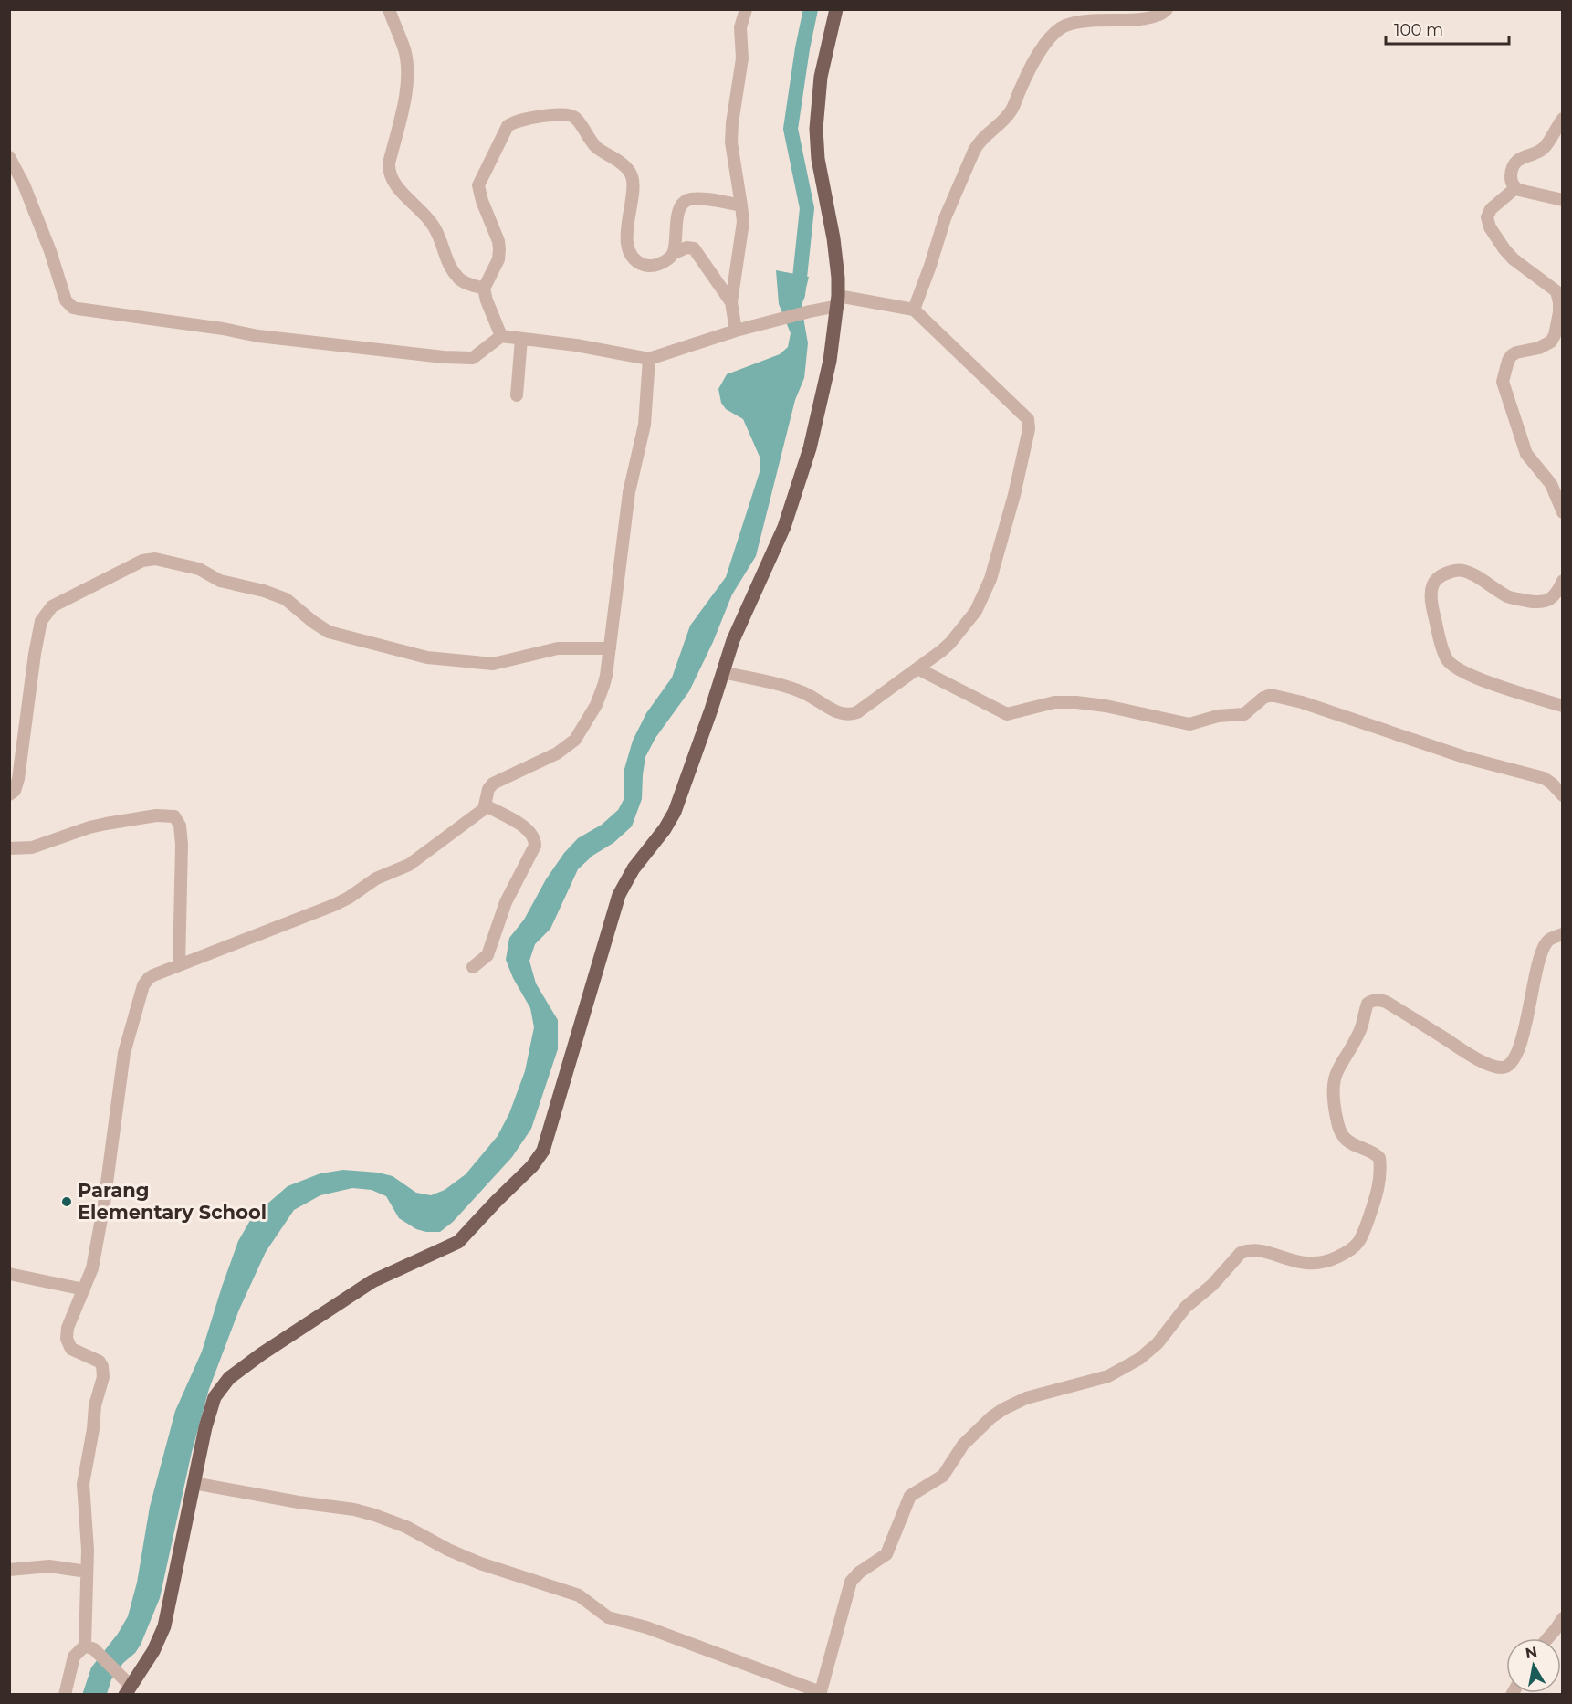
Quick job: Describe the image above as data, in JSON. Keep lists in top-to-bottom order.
{
  "places": ["Parang Elementary School"],
  "scale_bar": "100 m",
  "north": "top"
}
